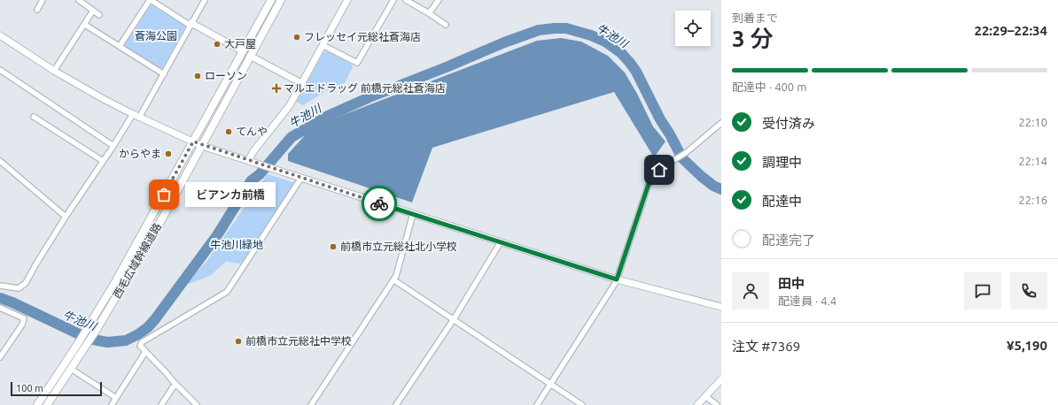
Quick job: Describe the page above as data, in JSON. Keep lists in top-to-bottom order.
{
  "streets": {
    "main road": ["西毛広域幹線道路"]
  },
  "water": ["牛池川"],
  "parks": ["蒼海公園", "牛池川緑地"],
  "places": {
    "other": [
      "フレッセイ元総社蒼海店",
      "大戸屋",
      "ローソン",
      "てんや",
      "からやま",
      "ビアンカ前橋",
      "前橋市立元総社北小学校",
      "前橋市立元総社中学校"
    ],
    "health": ["マルエドラッグ 前橋元総社蒼海店"]
  },
  "scale_bar": "100 m",
  "page": {
    "heading": ["3 分", "到着まで", "22:29–22:34"],
    "panel": [
      "田中",
      "配達員 · 4.4",
      "注文 #7369",
      "¥5,190"
    ],
    "bar": "配達中 · 400 m",
    "list": [
      ["受付済み", "22:10"],
      ["調理中", "22:14"],
      ["配達中", "22:16"],
      "配達完了"
    ],
    "bubble": "ビアンカ前橋",
    "scale": "100 m"
  }
}
